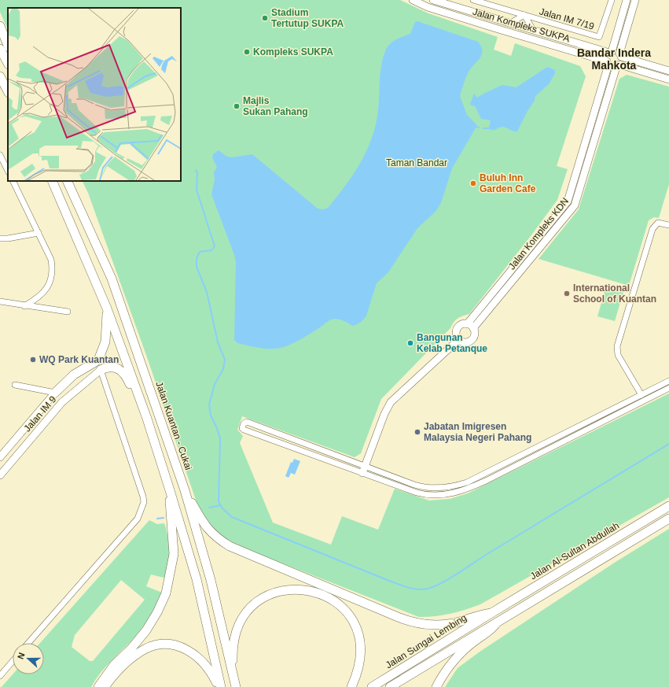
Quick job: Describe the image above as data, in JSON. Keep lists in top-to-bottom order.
{
  "streets": {
    "main road": ["Jalan Kuantan - Cukai", "Jalan Al-Sultan Abdullah", "Jalan Sungai Lembing"],
    "street": [
      "Jalan IM 7/19",
      "Jalan Kompleks SUKPA",
      "Jalan Kompleks KDN",
      "Jalan IM 9"
    ]
  },
  "crossings": [
    ["Jalan Kompleks SUKPA", "Jalan Kompleks KDN"],
    ["Jalan Al-Sultan Abdullah", "Jalan Sungai Lembing"]
  ],
  "districts": ["Bandar Indera Mahkota"],
  "parks": ["Taman Bandar"],
  "places": [
    "Stadium Tertutup SUKPA",
    "Kompleks SUKPA",
    "Majlis Sukan Pahang",
    "Buluh Inn Garden Cafe",
    "International School of Kuantan",
    "Bangunan Kelab Petanque",
    "WQ Park Kuantan",
    "Jabatan Imigresen Malaysia Negeri Pahang"
  ],
  "north": "left"
}
